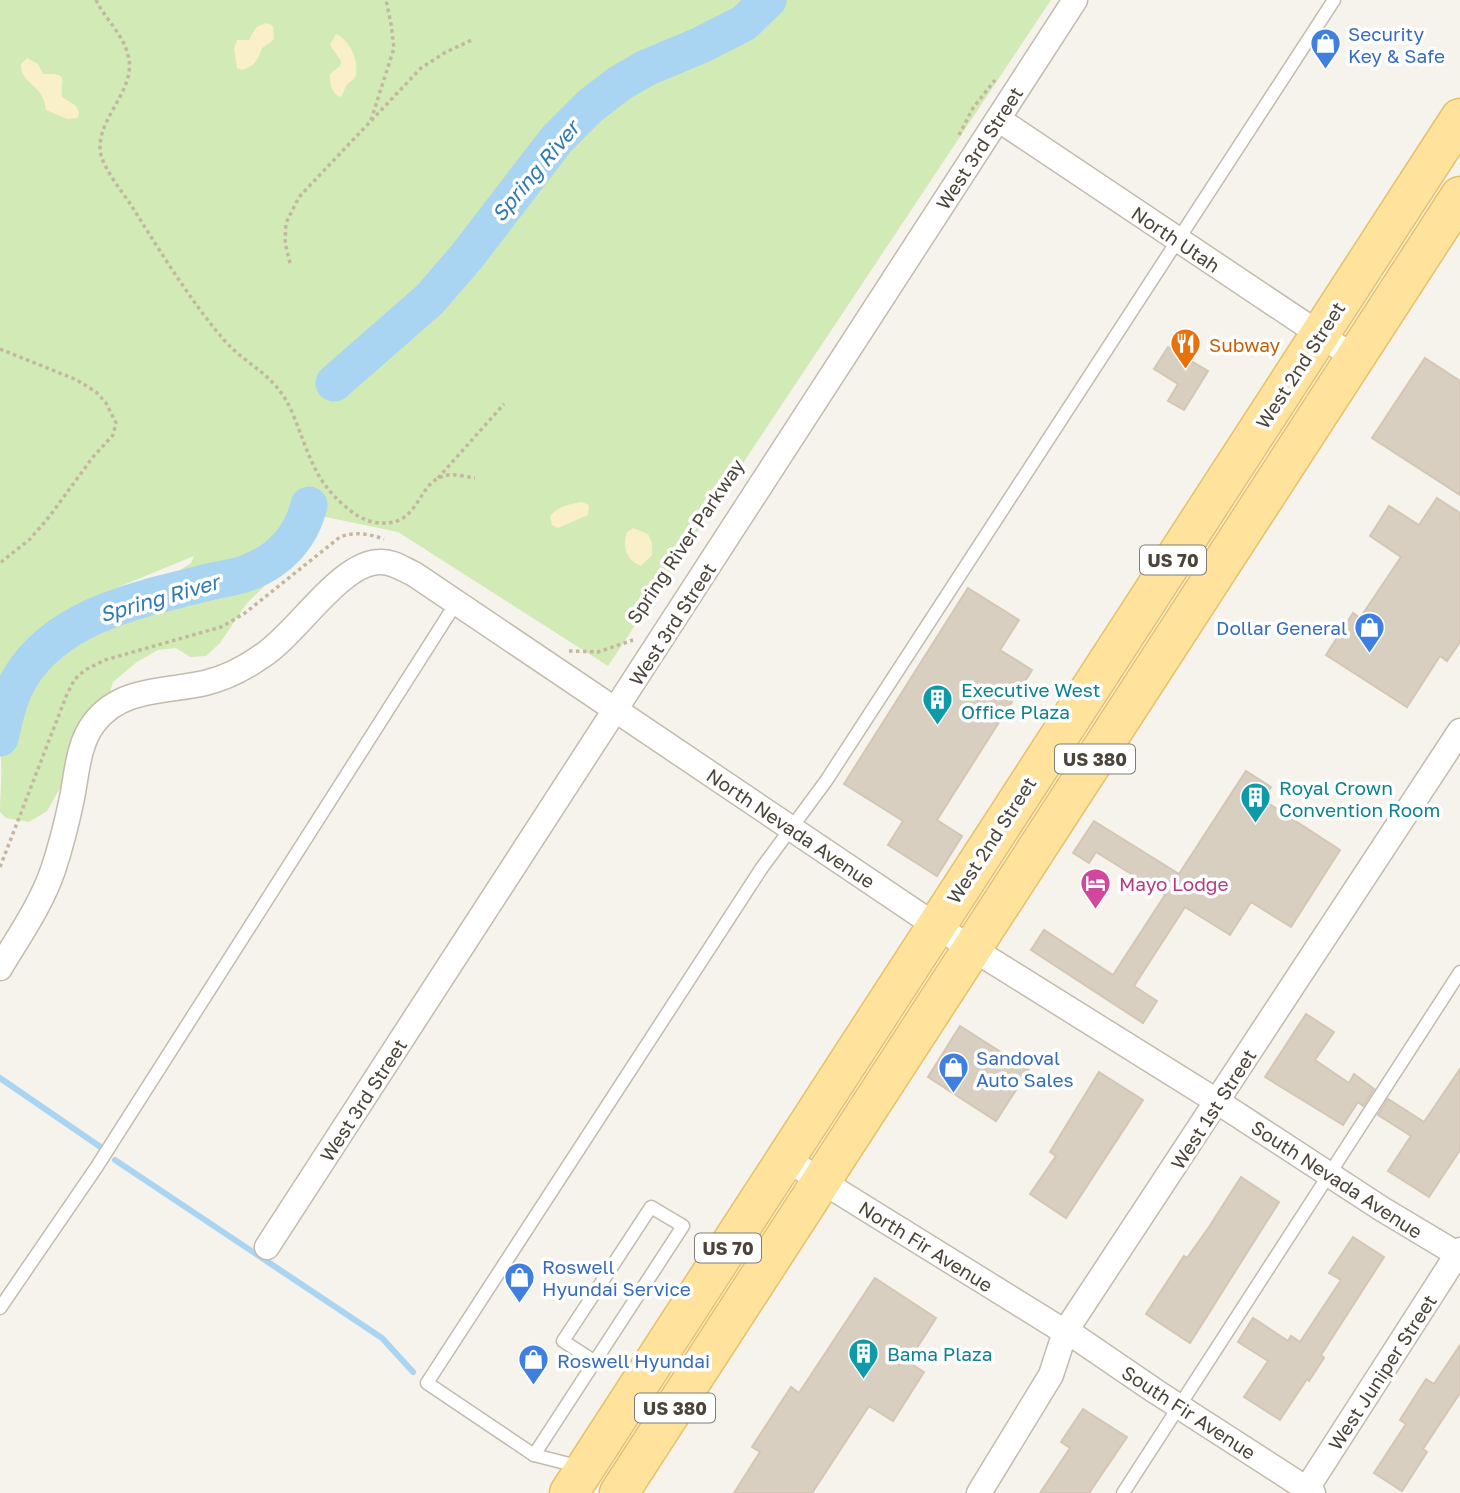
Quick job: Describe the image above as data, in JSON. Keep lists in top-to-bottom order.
{
  "streets": {
    "main road": ["West 2nd Street", "US 70", "US 380"],
    "street": [
      "West 3rd Street",
      "North Utah",
      "North Nevada Avenue",
      "West 1st Street",
      "South Nevada Avenue",
      "North Fir Avenue",
      "West Juniper Street",
      "South Fir Avenue"
    ],
    "path": ["Spring River Parkway"]
  },
  "crossings": [
    ["West 3rd Street", "North Utah"],
    ["West 3rd Street", "North Nevada Avenue"],
    ["North Utah", "West 2nd Street"],
    ["North Utah", "US 380"],
    ["West 2nd Street", "North Nevada Avenue"],
    ["West 2nd Street", "North Fir Avenue"],
    ["US 380", "North Nevada Avenue"],
    ["US 380", "North Fir Avenue"],
    ["North Nevada Avenue", "West 1st Street"],
    ["North Nevada Avenue", "South Nevada Avenue"],
    ["West 1st Street", "South Nevada Avenue"],
    ["West 1st Street", "North Fir Avenue"],
    ["West 1st Street", "South Fir Avenue"],
    ["South Nevada Avenue", "West Juniper Street"],
    ["North Fir Avenue", "South Fir Avenue"],
    ["West Juniper Street", "South Fir Avenue"]
  ],
  "water": ["Spring River"],
  "places": {
    "shop": [
      "Security Key & Safe",
      "Dollar General",
      "Sandoval Auto Sales",
      "Roswell Hyundai Service",
      "Roswell Hyundai"
    ],
    "restaurant": ["Subway"],
    "building": ["Executive West Office Plaza", "Royal Crown Convention Room", "Bama Plaza"],
    "hotel": ["Mayo Lodge"]
  }
}
